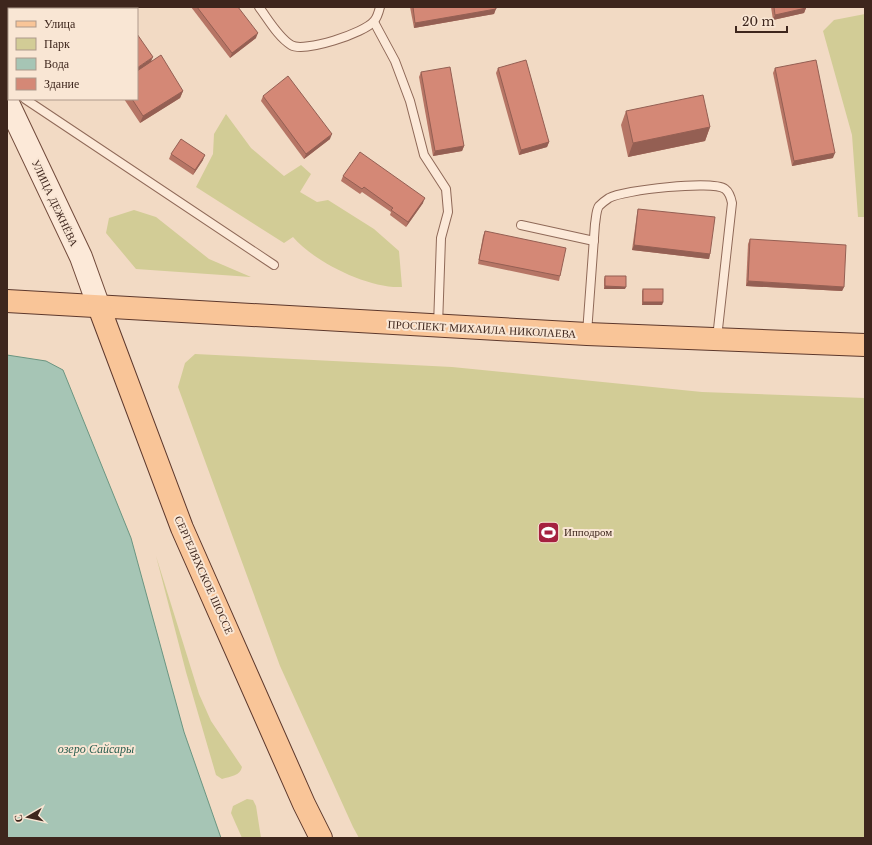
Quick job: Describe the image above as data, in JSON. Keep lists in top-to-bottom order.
{
  "streets": {
    "main road": ["УЛИЦА ДЕЖНЁВА", "ПРОСПЕКТ МИХАИЛА НИКОЛАЕВА", "СЕРГЕЛЯХСКОЕ ШОССЕ"]
  },
  "crossings": [
    ["УЛИЦА ДЕЖНЁВА", "ПРОСПЕКТ МИХАИЛА НИКОЛАЕВА"],
    ["УЛИЦА ДЕЖНЁВА", "СЕРГЕЛЯХСКОЕ ШОССЕ"],
    ["ПРОСПЕКТ МИХАИЛА НИКОЛАЕВА", "СЕРГЕЛЯХСКОЕ ШОССЕ"]
  ],
  "water": ["озеро Сайсары"],
  "places": {
    "sports": ["Ипподром"]
  },
  "legend": [
    "Улица",
    "Парк",
    "Вода",
    "Здание"
  ],
  "scale_bar": "20 m",
  "north": "left"
}
